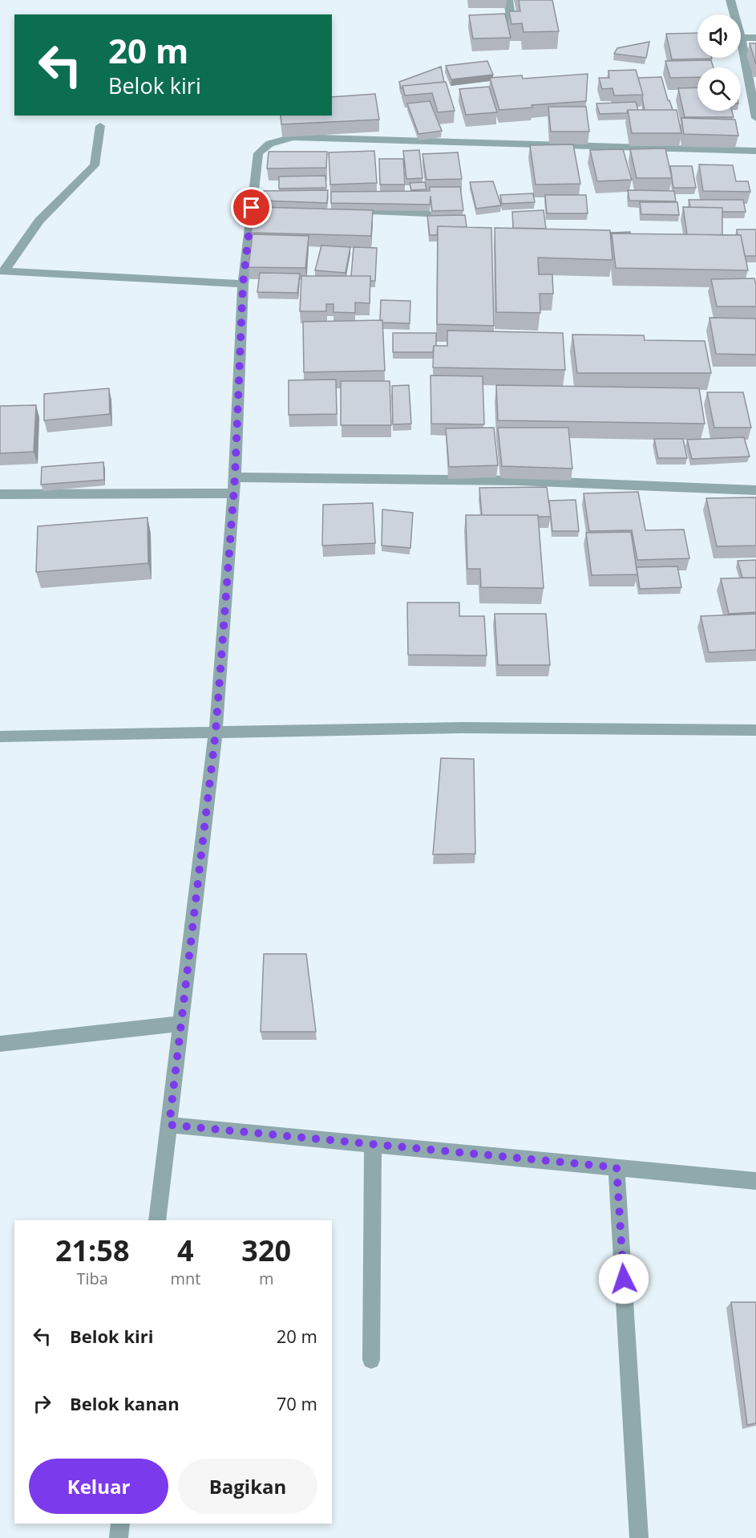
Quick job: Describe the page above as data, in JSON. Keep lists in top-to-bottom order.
{
  "page": {
    "turn": ["20 m", "Belok kiri"],
    "eta": [
      "21:58",
      "Tiba",
      "4",
      "mnt",
      "320",
      "m"
    ],
    "list": [
      {
        "name": "Belok kiri",
        "value": "20 m"
      },
      {
        "name": "Belok kanan",
        "value": "70 m"
      }
    ],
    "buttons": ["Keluar", "Bagikan"]
  }
}
